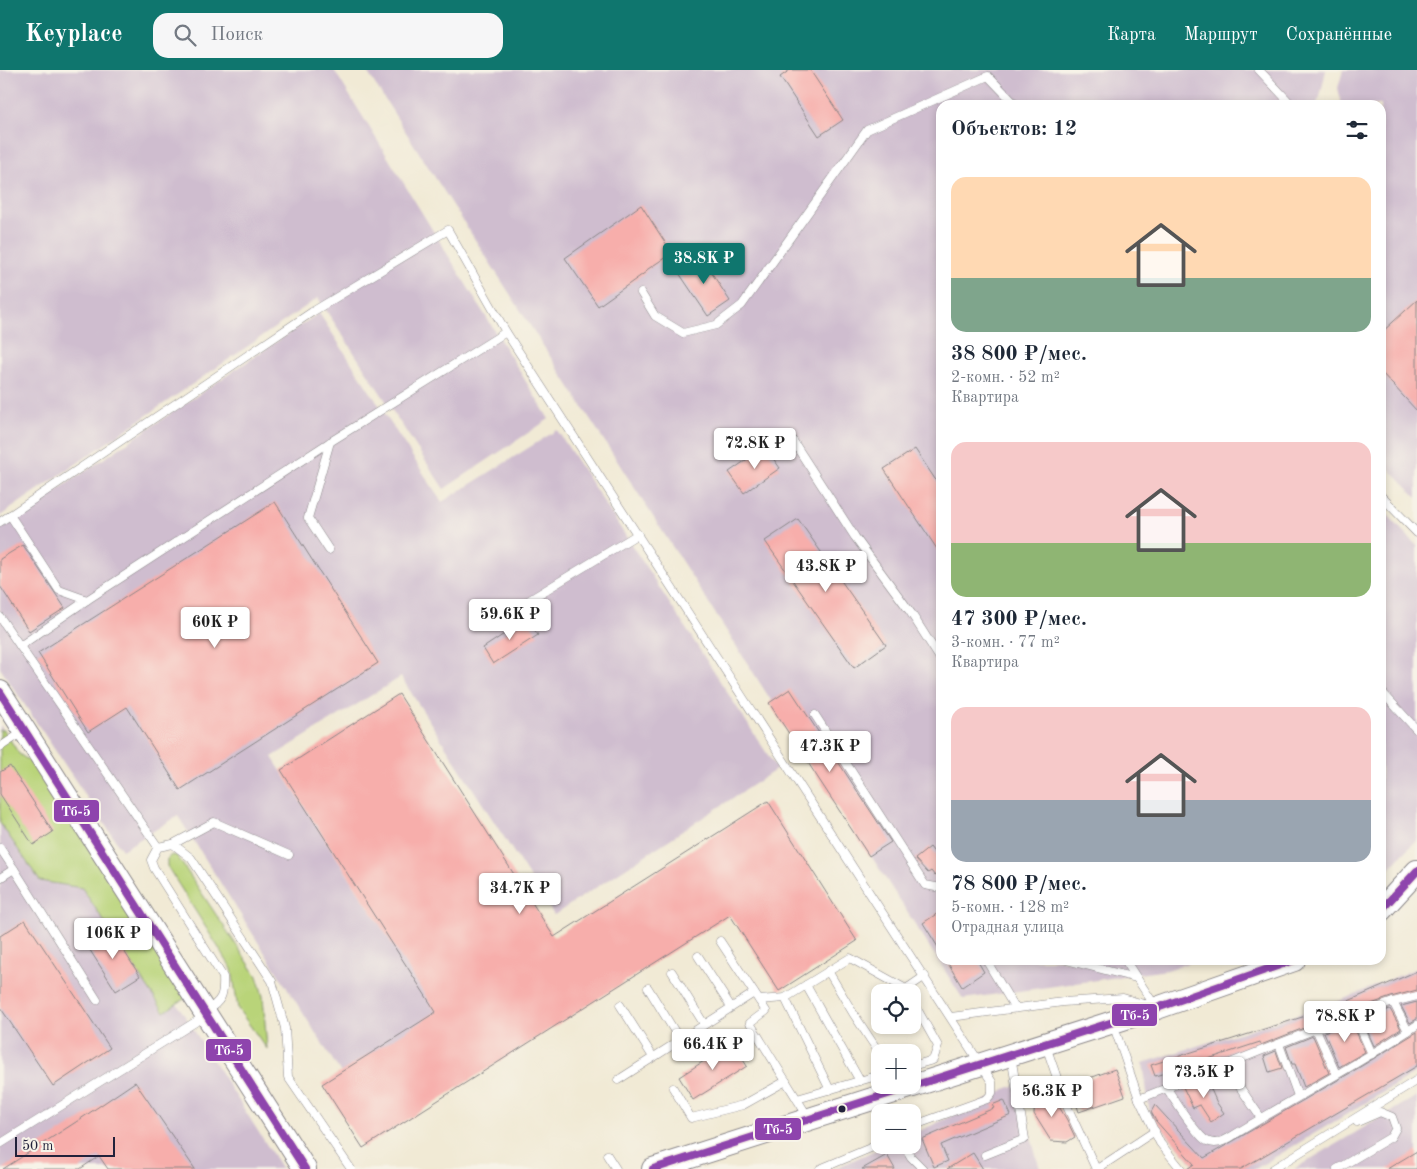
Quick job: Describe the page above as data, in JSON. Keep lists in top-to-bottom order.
{
  "lines": ["transit line Тб-5"],
  "scale_bar": "50 m",
  "page": {
    "header": "Keyplace",
    "search": "Поиск",
    "nav": ["Карта", "Маршрут", "Сохранённые"],
    "heading": "Объектов: 12",
    "list": [
      {
        "name": "38 800 ₽/мес.",
        "note": "2-комн. · 52 m² · Квартира"
      },
      {
        "name": "47 300 ₽/мес.",
        "note": "3-комн. · 77 m² · Квартира"
      },
      {
        "name": "78 800 ₽/мес.",
        "note": "5-комн. · 128 m² · Отрадная улица"
      }
    ],
    "price": [
      "38.8K ₽",
      "72.8K ₽",
      "43.8K ₽",
      "59.6K ₽",
      "60K ₽",
      "47.3K ₽",
      "34.7K ₽",
      "106K ₽",
      "78.8K ₽",
      "66.4K ₽",
      "73.5K ₽",
      "56.3K ₽"
    ],
    "map_buttons": ["+", "−"],
    "scale": "50 m"
  }
}
